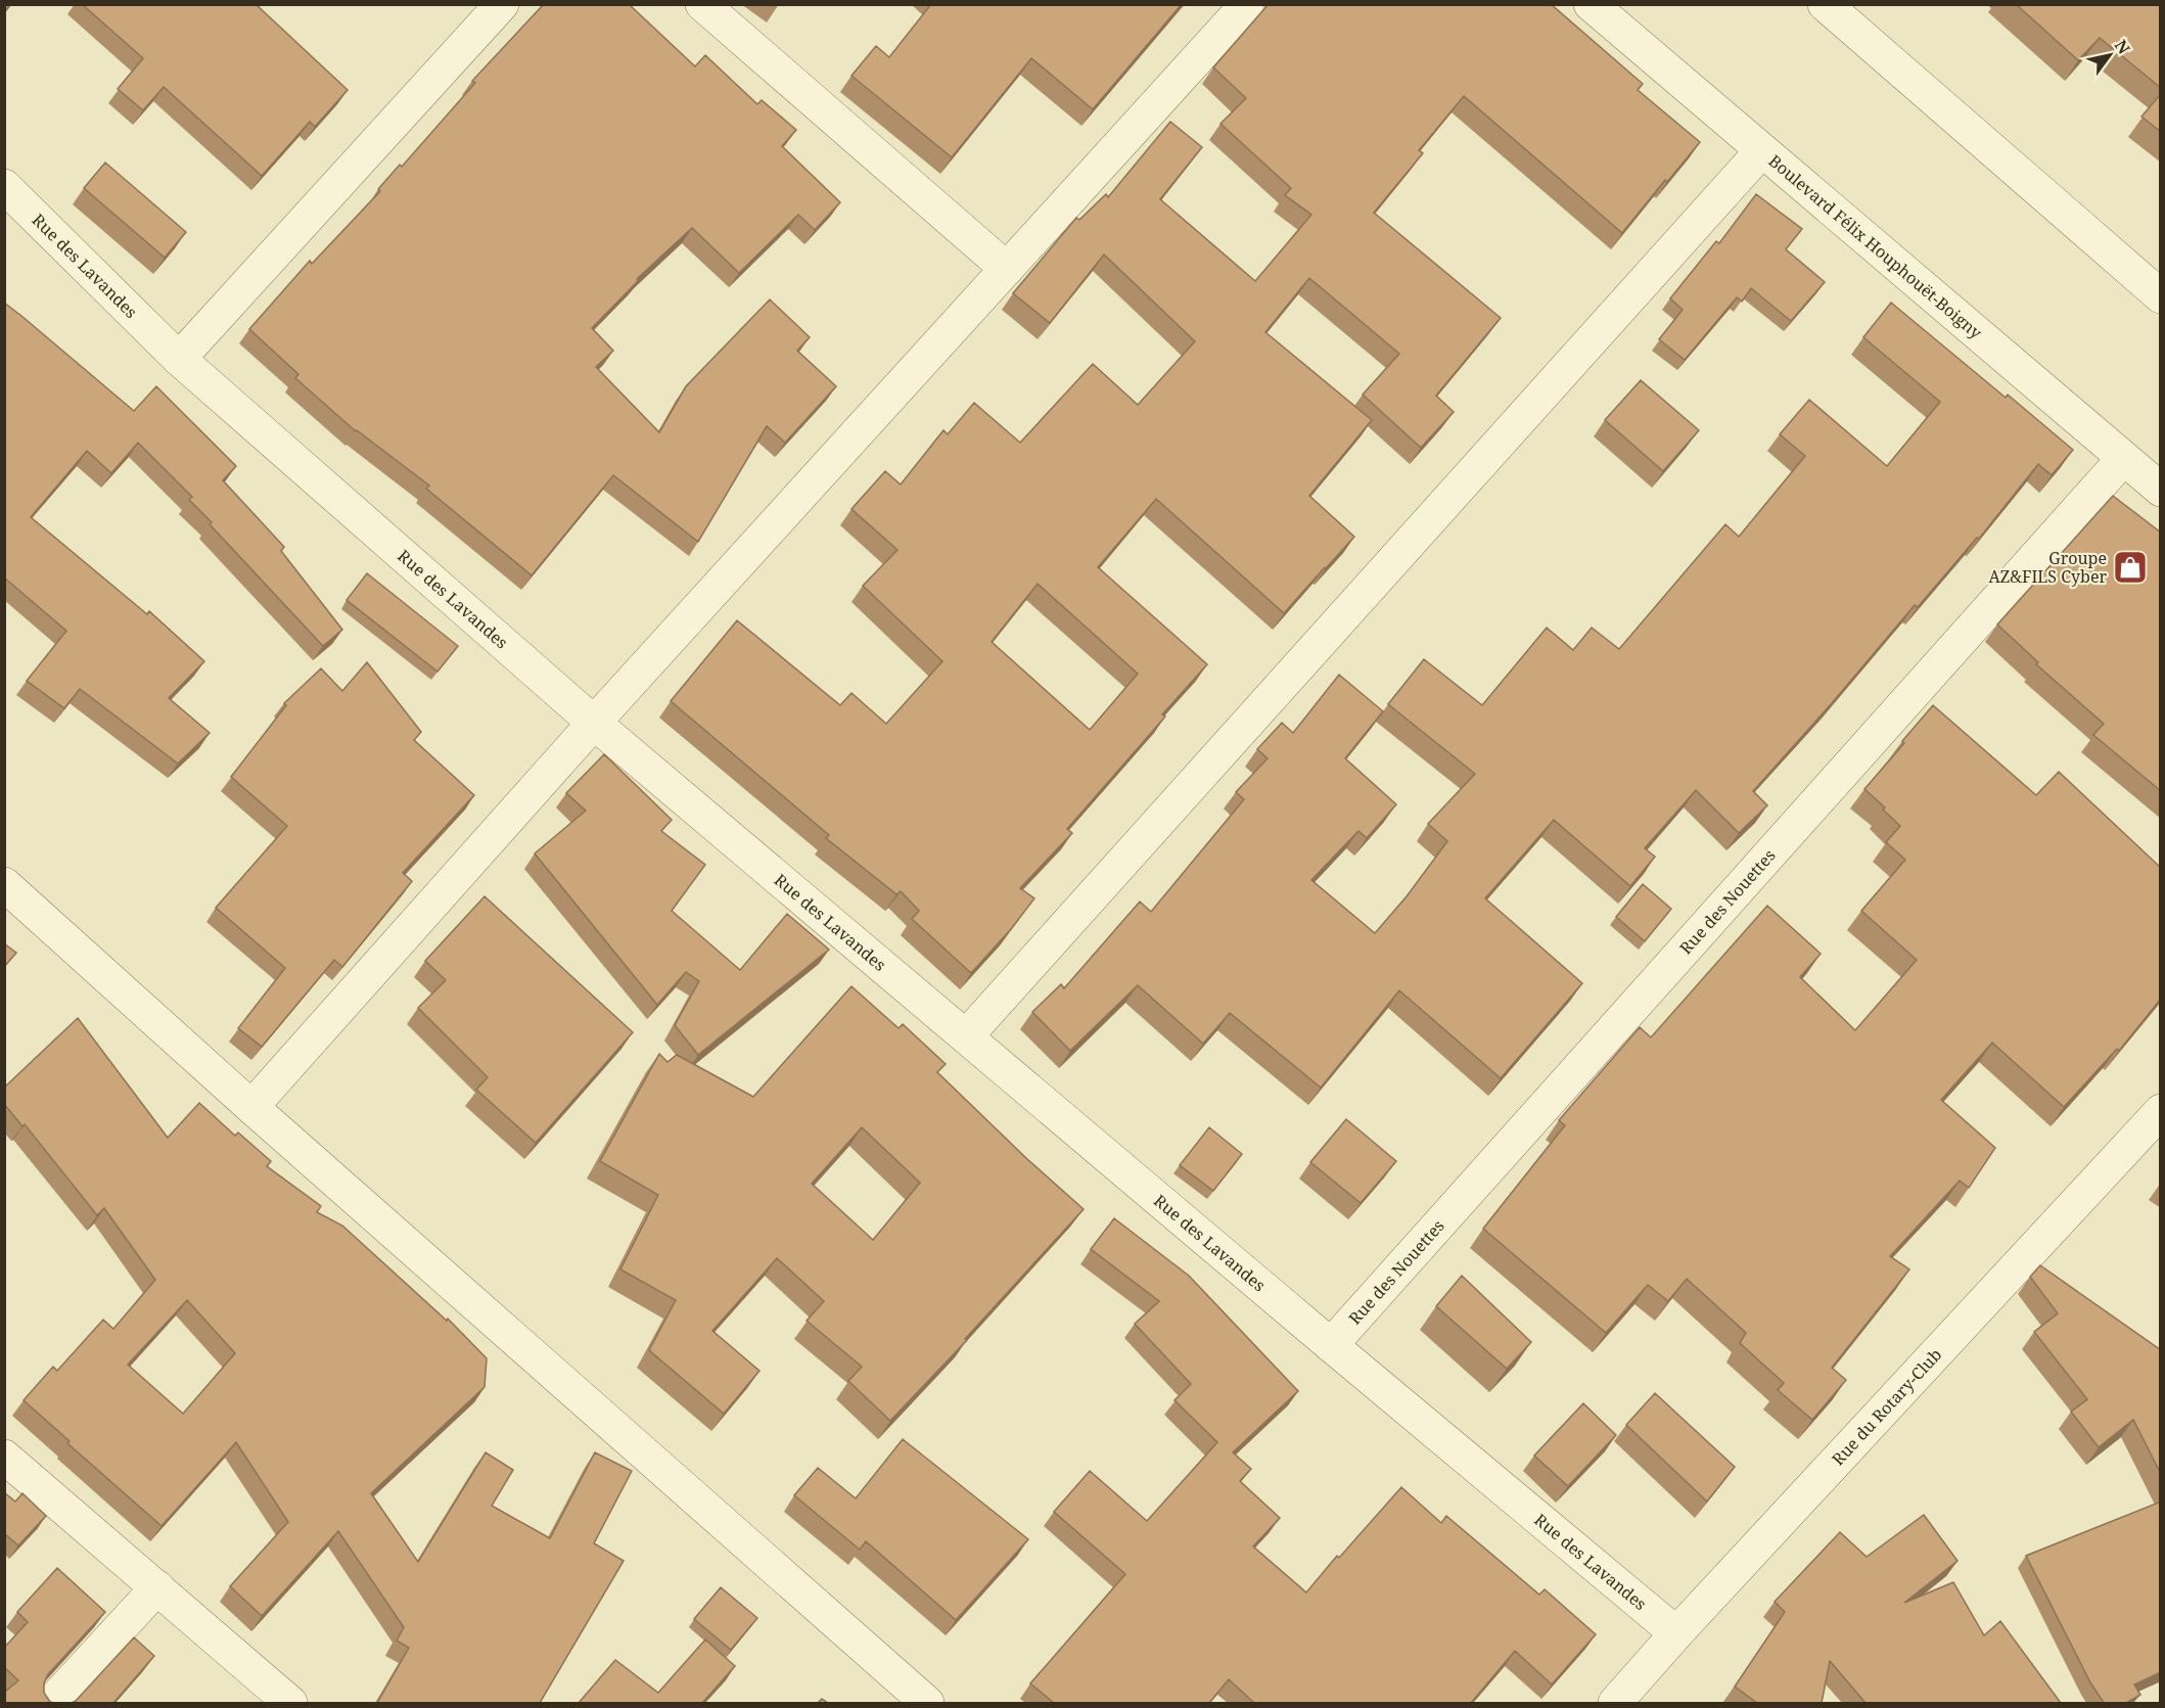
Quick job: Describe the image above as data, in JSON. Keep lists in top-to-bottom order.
{
  "streets": {
    "street": [
      "Boulevard Félix Houphouët-Boigny",
      "Rue des Lavandes",
      "Rue des Nouettes",
      "Rue du Rotary-Club"
    ]
  },
  "crossings": [
    ["Boulevard Félix Houphouët-Boigny", "Rue des Nouettes"],
    ["Rue des Lavandes", "Rue des Nouettes"],
    ["Rue des Lavandes", "Rue du Rotary-Club"]
  ],
  "places": {
    "shop": ["Groupe AZ&FILS Cyber"]
  },
  "north": "top right"
}
